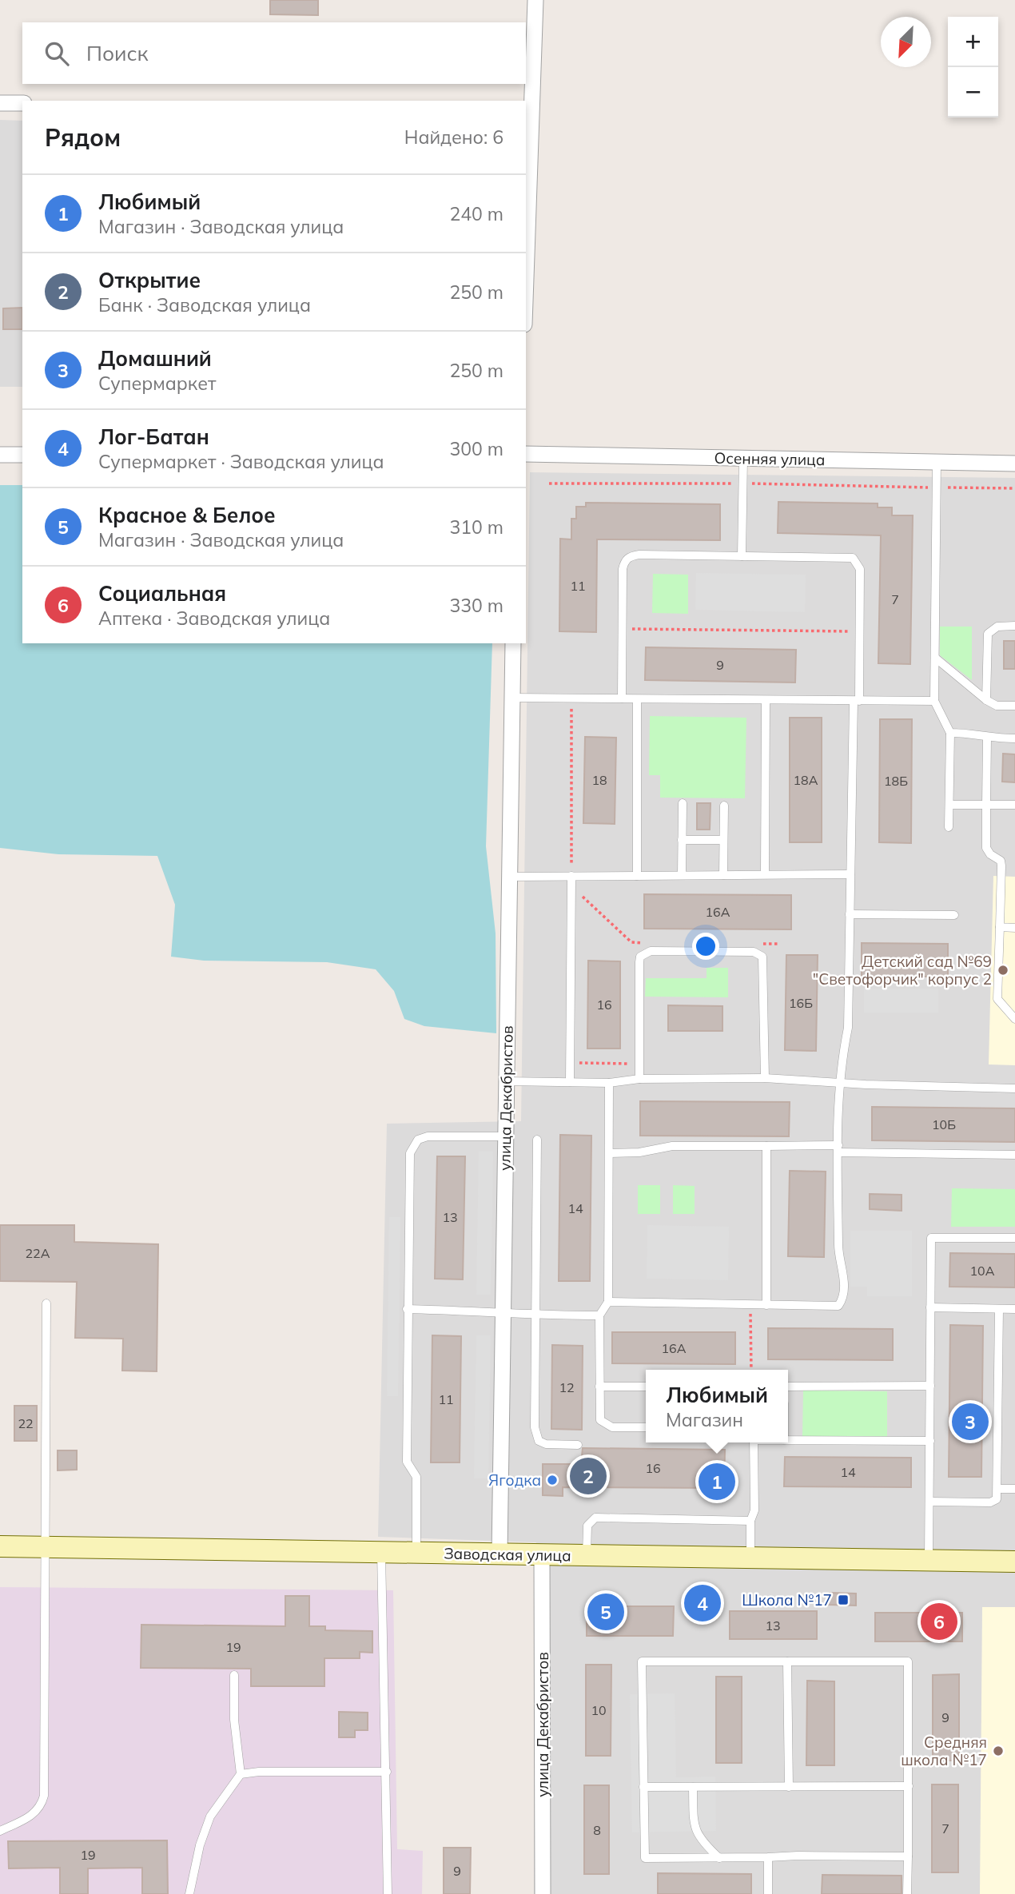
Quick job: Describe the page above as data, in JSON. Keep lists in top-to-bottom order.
{
  "streets": {
    "street": ["Осенняя улица", "улица Декабристов", "Заводская улица"]
  },
  "crossings": [
    ["улица Декабристов", "Заводская улица"]
  ],
  "places": {
    "other": ["Детский сад №69 \"Светофорчик\" корпус 2", "Ягодка", "Средняя школа №17"],
    "transit": ["Школа №17"]
  },
  "house_numbers": [
    "11",
    "7",
    "9",
    "18",
    "18А",
    "18Б",
    "16А",
    "16Б",
    "16",
    "10Б",
    "14",
    "13",
    "22А",
    "10А",
    "16А",
    "12",
    "11",
    "22",
    "16",
    "14",
    "13",
    "19",
    "10",
    "9",
    "7",
    "8",
    "19",
    "9"
  ],
  "north": "bottom left",
  "page": {
    "map_buttons": ["+", "−"],
    "search": "Поиск",
    "heading": ["Рядом", "Найдено: 6"],
    "list": [
      {
        "mark": "1",
        "name": "Любимый",
        "note": "Магазин · Заводская улица",
        "value": "240 m"
      },
      {
        "mark": "2",
        "name": "Открытие",
        "note": "Банк · Заводская улица",
        "value": "250 m"
      },
      {
        "mark": "3",
        "name": "Домашний",
        "note": "Супермаркет",
        "value": "250 m"
      },
      {
        "mark": "4",
        "name": "Лог-Батан",
        "note": "Супермаркет · Заводская улица",
        "value": "300 m"
      },
      {
        "mark": "5",
        "name": "Красное & Белое",
        "note": "Магазин · Заводская улица",
        "value": "310 m"
      },
      {
        "mark": "6",
        "name": "Социальная",
        "note": "Аптека · Заводская улица",
        "value": "330 m"
      }
    ],
    "popup": ["Любимый", "Магазин"],
    "pins": [
      "3",
      "2",
      "1",
      "4",
      "5",
      "6"
    ]
  }
}
